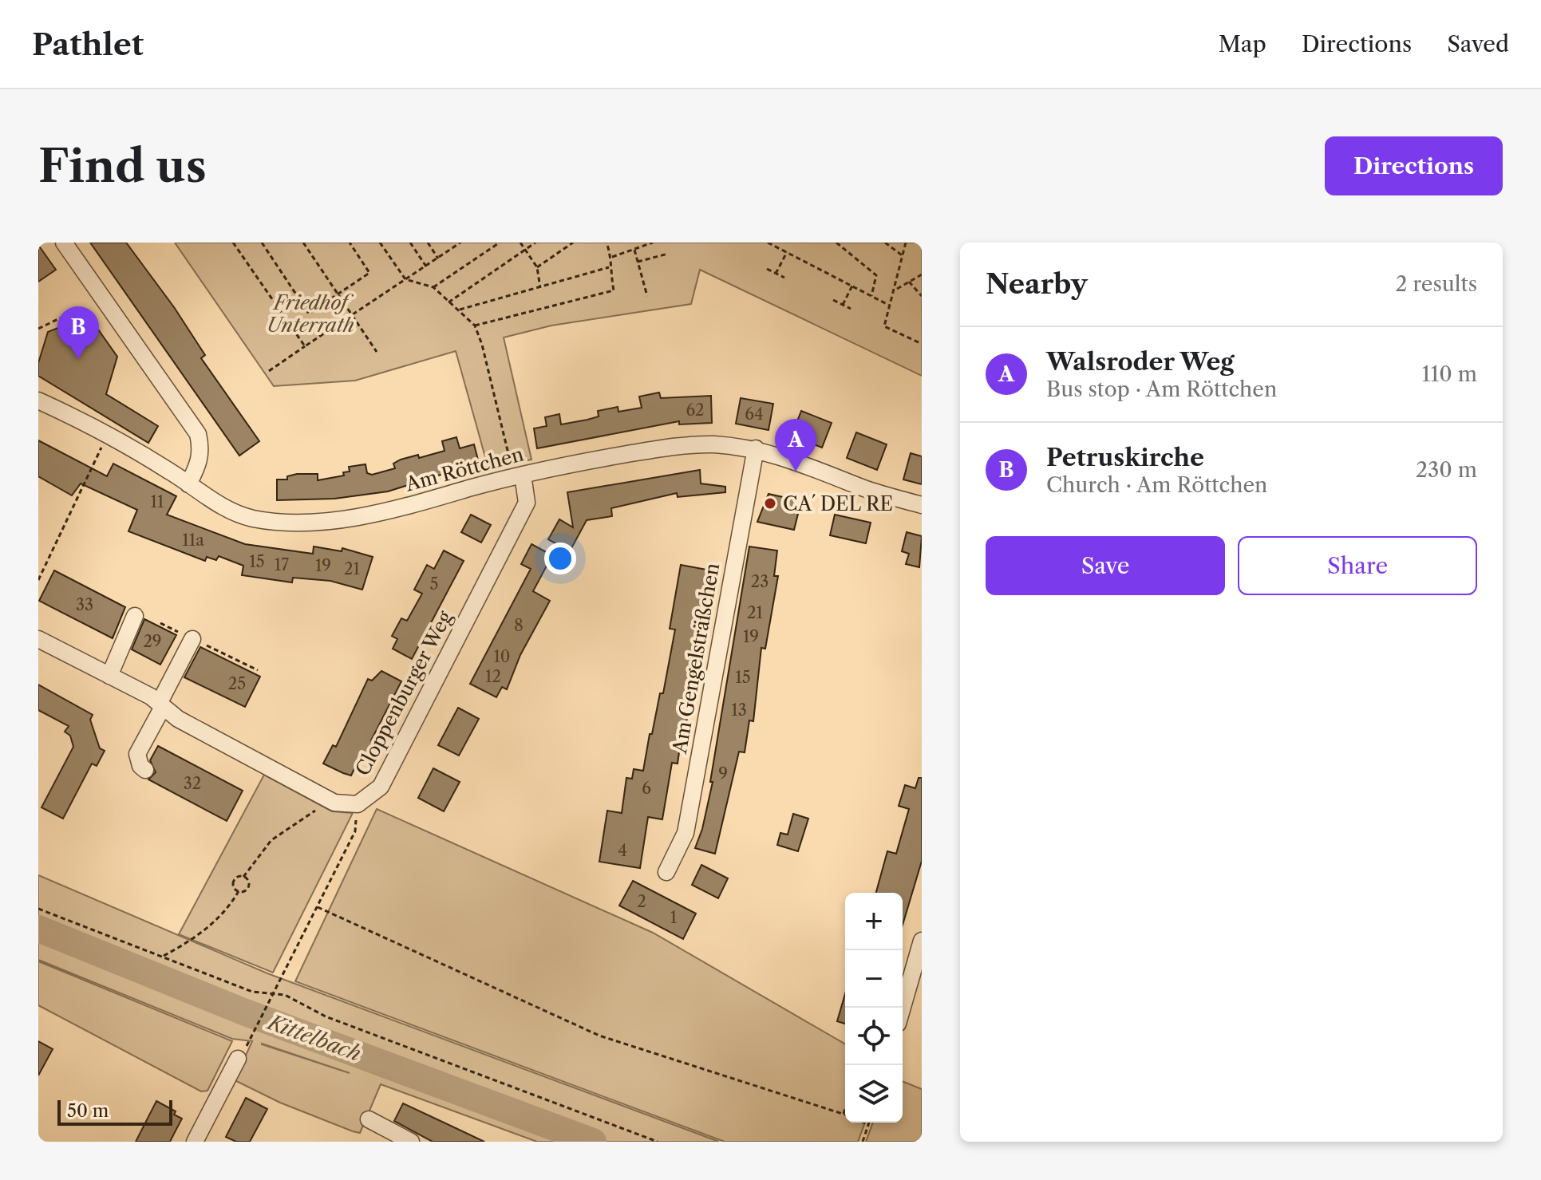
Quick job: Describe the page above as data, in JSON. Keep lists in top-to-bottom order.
{
  "streets": {
    "street": ["Am Röttchen", "Am Gengelsträßchen", "Cloppenburger Weg"]
  },
  "crossings": [
    ["Am Röttchen", "Am Gengelsträßchen"],
    ["Am Röttchen", "Cloppenburger Weg"]
  ],
  "water": ["Kittelbach"],
  "parks": ["Friedhof Unterrath"],
  "places": ["CA´ DEL RE"],
  "house_numbers": [
    "62",
    "64",
    "11",
    "11a",
    "15",
    "17",
    "19",
    "21",
    "23",
    "5",
    "33",
    "21",
    "8",
    "19",
    "29",
    "10",
    "12",
    "15",
    "25",
    "13",
    "9",
    "32",
    "6",
    "4",
    "2",
    "1"
  ],
  "scale_bar": "50 m",
  "page": {
    "header": "Pathlet",
    "nav": ["Map", "Directions", "Saved"],
    "buttons": [
      "Directions",
      ["Save", "Share"]
    ],
    "title": "Find us",
    "heading": ["Nearby", "2 results"],
    "pins": ["B", "A"],
    "list": [
      {
        "mark": "A",
        "name": "Walsroder Weg",
        "note": "Bus stop · Am Röttchen",
        "value": "110 m"
      },
      {
        "mark": "B",
        "name": "Petruskirche",
        "note": "Church · Am Röttchen",
        "value": "230 m"
      }
    ],
    "map_buttons": ["+", "−"],
    "scale": "50 m"
  }
}
